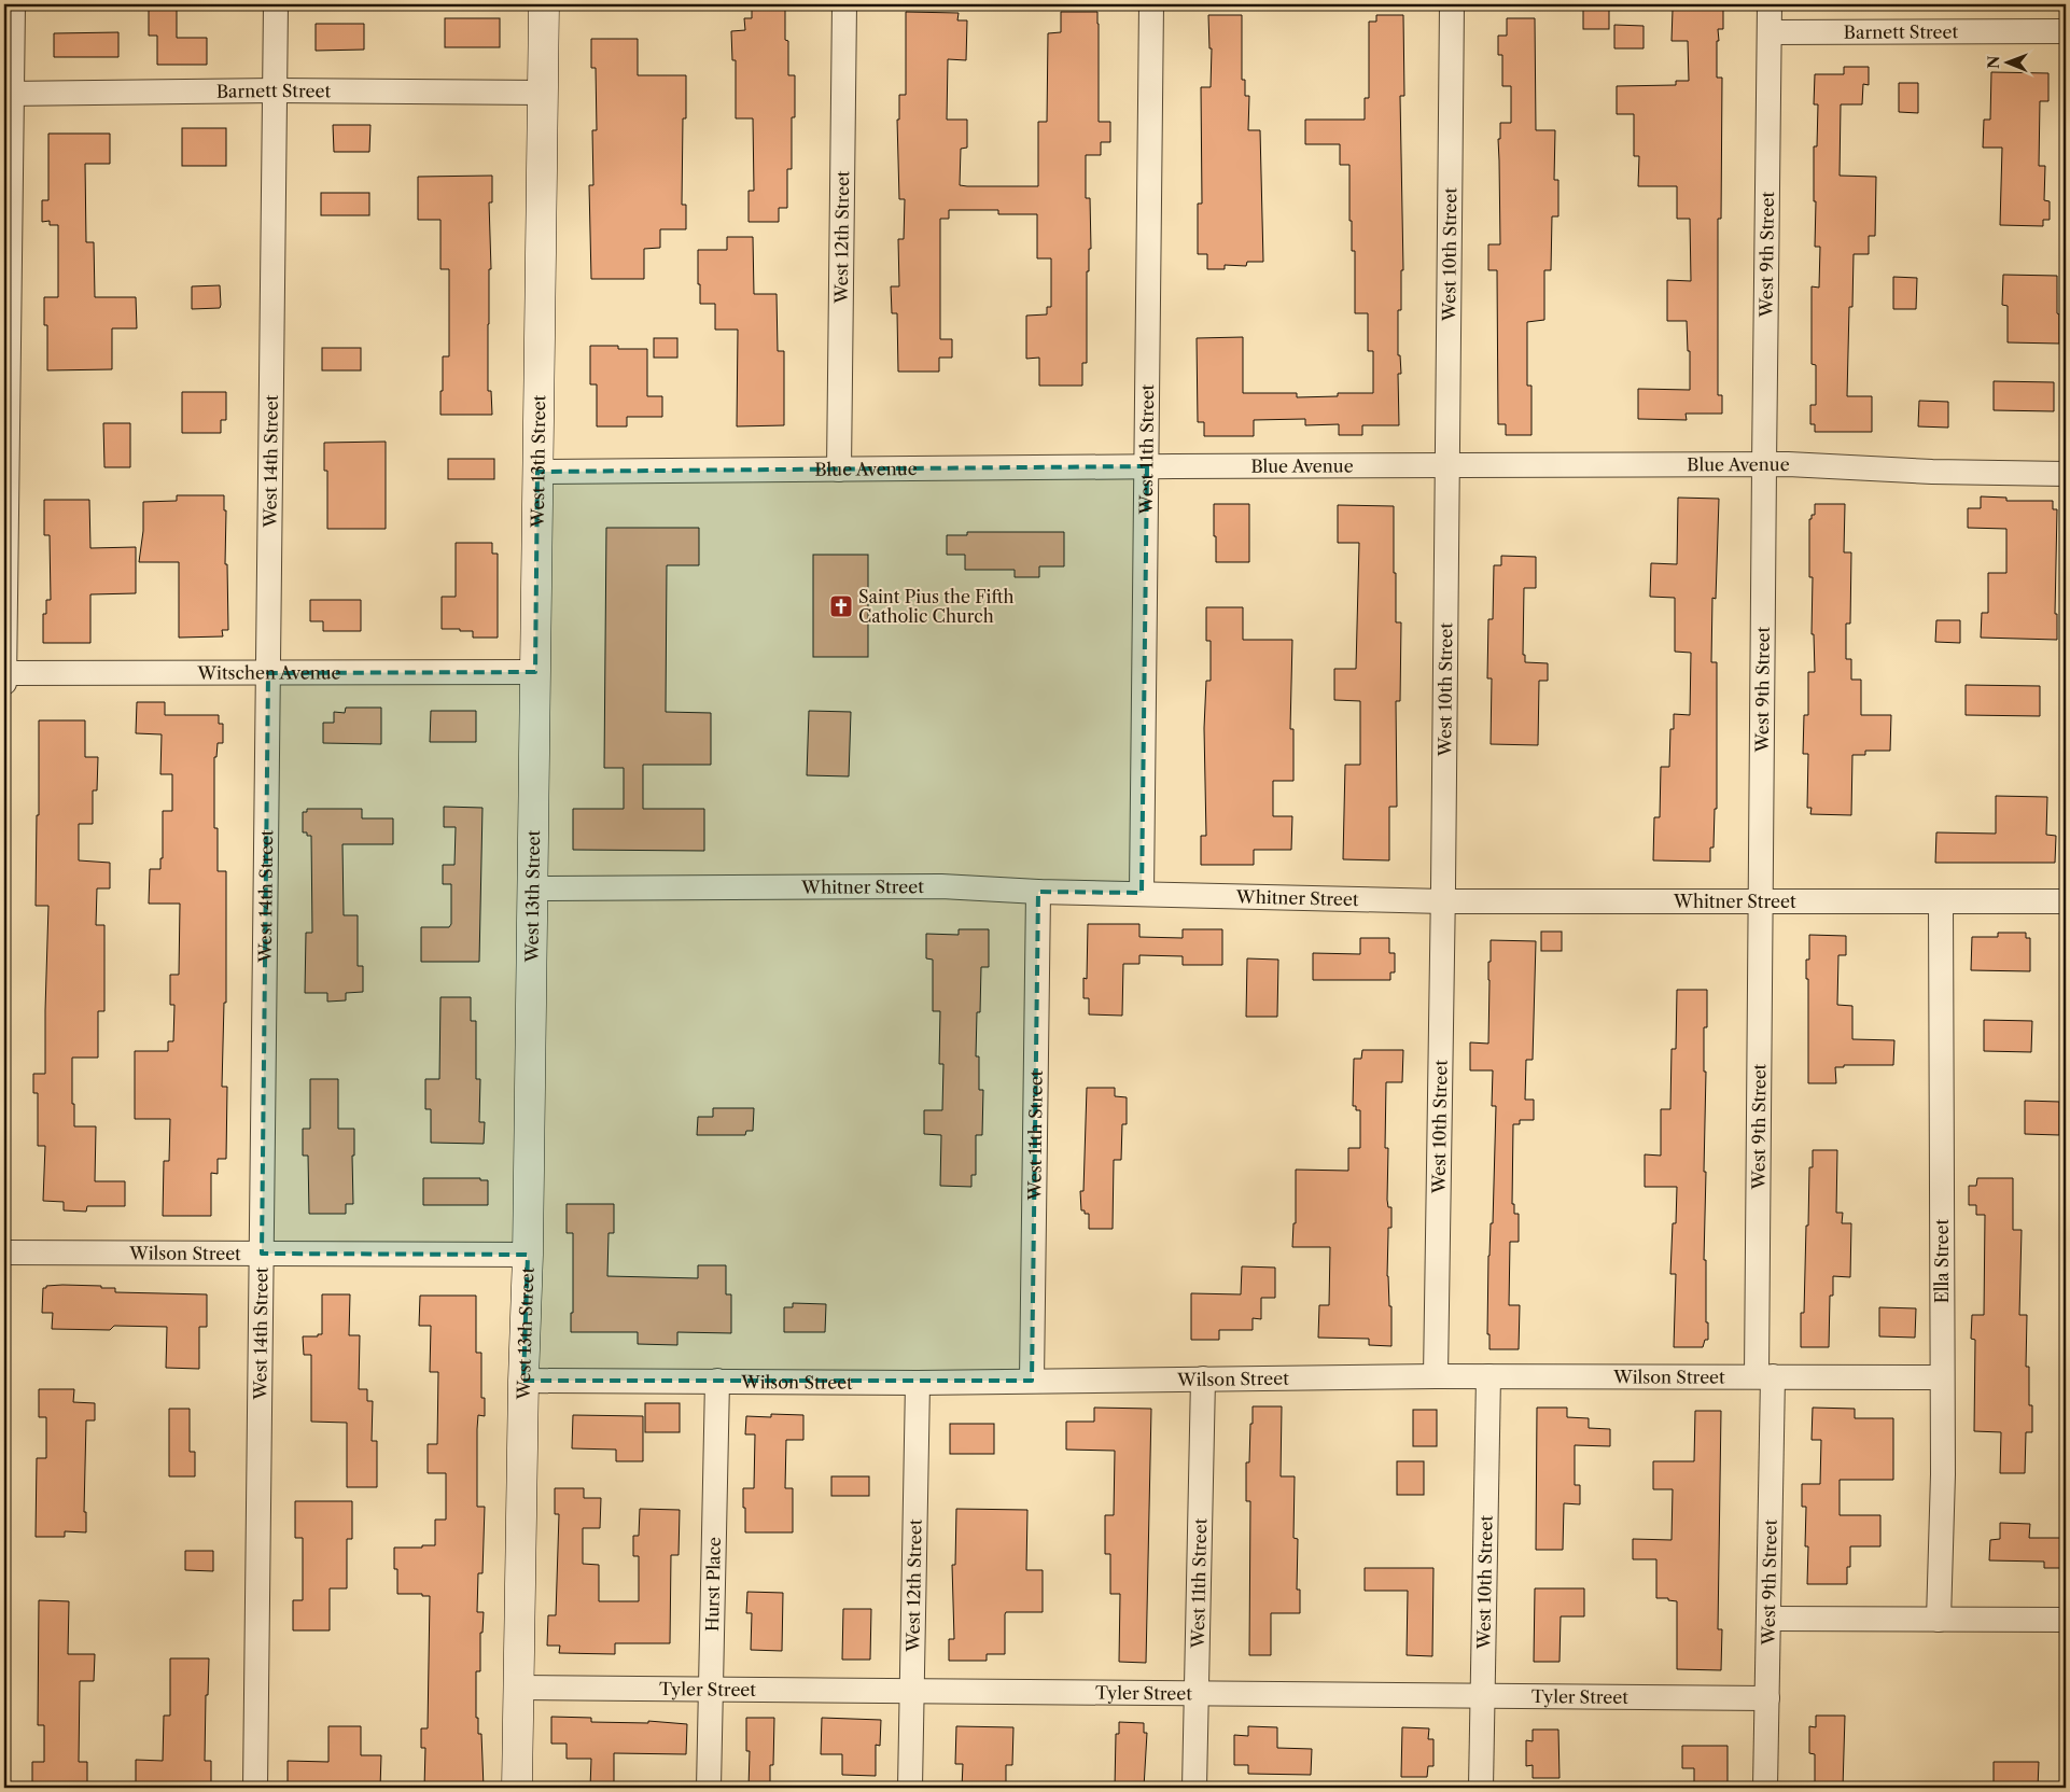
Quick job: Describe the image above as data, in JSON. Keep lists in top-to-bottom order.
{
  "streets": {
    "street": [
      "Barnett Street",
      "West 12th Street",
      "West 10th Street",
      "West 9th Street",
      "West 11th Street",
      "West 14th Street",
      "West 13th Street",
      "Blue Avenue",
      "Witschen Avenue",
      "Whitner Street",
      "Wilson Street",
      "Ella Street",
      "Hurst Place",
      "Tyler Street"
    ]
  },
  "crossings": [
    ["Barnett Street", "West 9th Street"],
    ["Barnett Street", "West 14th Street"],
    ["Barnett Street", "West 13th Street"],
    ["West 12th Street", "Blue Avenue"],
    ["West 12th Street", "Wilson Street"],
    ["West 12th Street", "Tyler Street"],
    ["West 10th Street", "Blue Avenue"],
    ["West 10th Street", "Whitner Street"],
    ["West 10th Street", "Wilson Street"],
    ["West 10th Street", "Tyler Street"],
    ["West 9th Street", "Blue Avenue"],
    ["West 9th Street", "Whitner Street"],
    ["West 9th Street", "Wilson Street"],
    ["West 9th Street", "Tyler Street"],
    ["West 11th Street", "Blue Avenue"],
    ["West 11th Street", "Whitner Street"],
    ["West 11th Street", "Wilson Street"],
    ["West 11th Street", "Tyler Street"],
    ["West 14th Street", "Witschen Avenue"],
    ["West 14th Street", "Wilson Street"],
    ["West 13th Street", "Blue Avenue"],
    ["West 13th Street", "Witschen Avenue"],
    ["West 13th Street", "Whitner Street"],
    ["West 13th Street", "Wilson Street"],
    ["West 13th Street", "Tyler Street"],
    ["Whitner Street", "Ella Street"],
    ["Wilson Street", "Ella Street"],
    ["Wilson Street", "Hurst Place"],
    ["Hurst Place", "Tyler Street"]
  ],
  "places": {
    "church": ["Saint Pius the Fifth Catholic Church"]
  },
  "north": "left"
}
